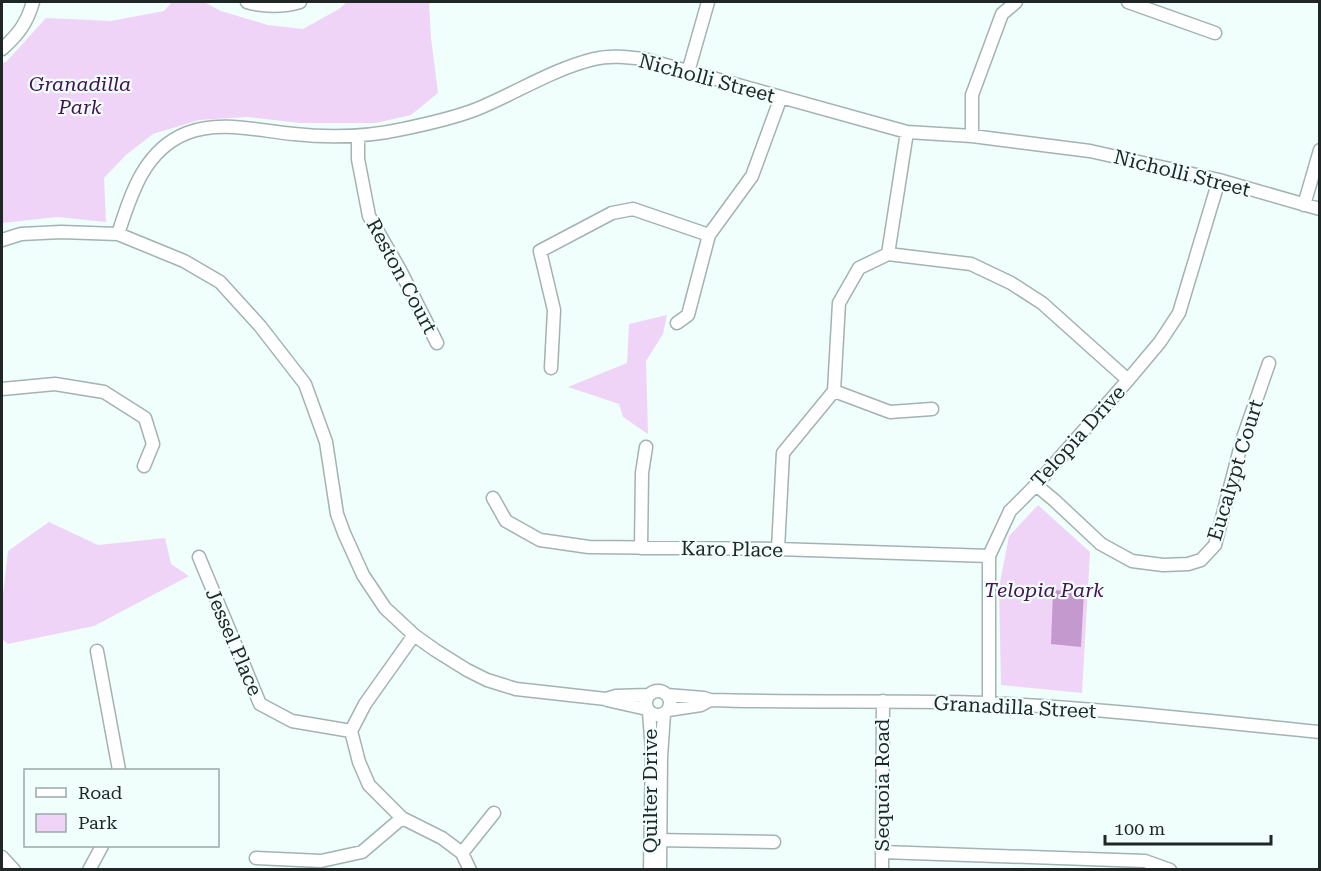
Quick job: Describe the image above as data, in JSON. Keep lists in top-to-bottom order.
{
  "streets": {
    "street": [
      "Nicholli Street",
      "Reston Court",
      "Telopia Drive",
      "Eucalypt Court",
      "Karo Place",
      "Jessel Place",
      "Granadilla Street",
      "Sequoia Road",
      "Quilter Drive"
    ]
  },
  "crossings": [
    ["Nicholli Street", "Reston Court"],
    ["Nicholli Street", "Telopia Drive"],
    ["Telopia Drive", "Eucalypt Court"],
    ["Telopia Drive", "Karo Place"],
    ["Telopia Drive", "Granadilla Street"],
    ["Granadilla Street", "Sequoia Road"],
    ["Granadilla Street", "Quilter Drive"]
  ],
  "parks": ["Granadilla Park", "Telopia Park"],
  "legend": ["Road", "Park"],
  "scale_bar": "100 m"
}
